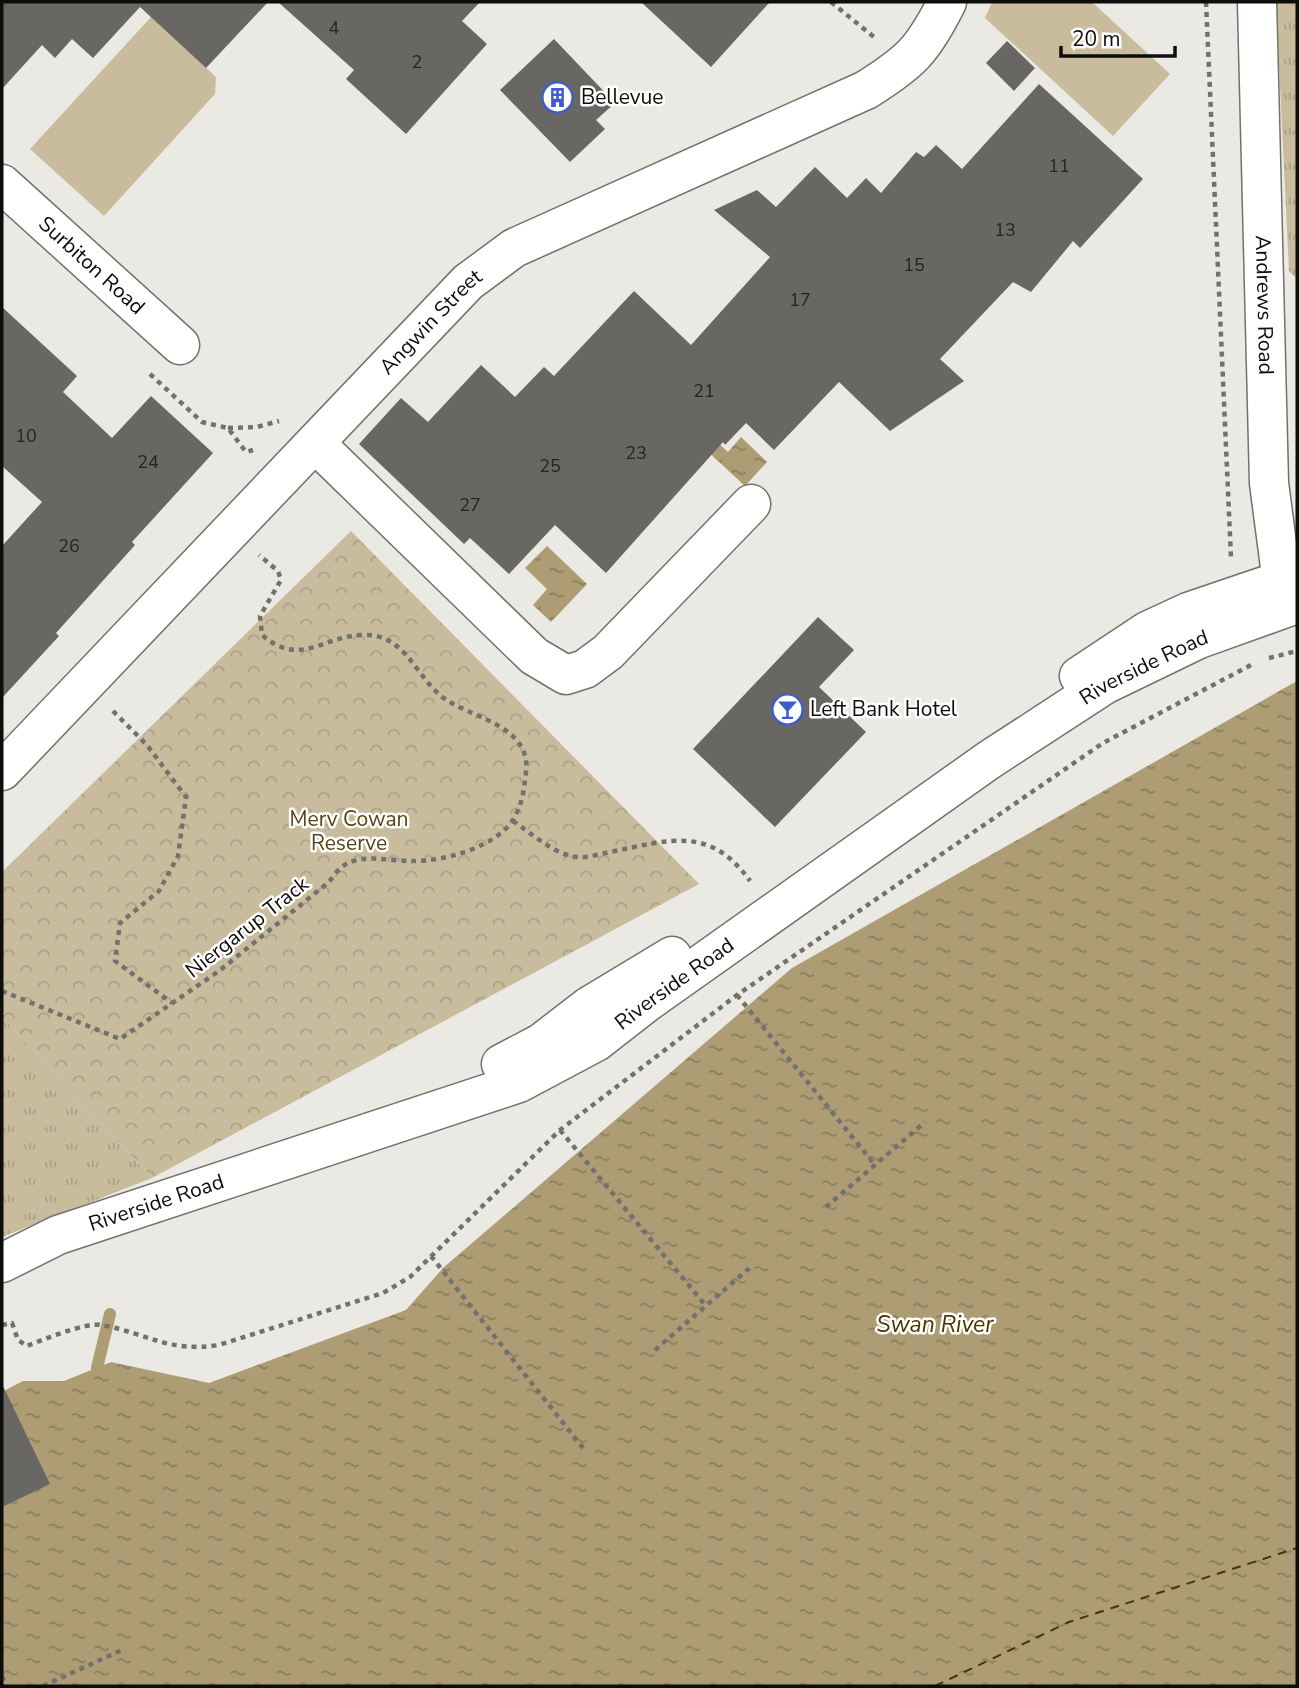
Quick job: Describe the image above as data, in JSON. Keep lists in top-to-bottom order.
{
  "streets": {
    "street": [
      "Surbiton Road",
      "Andrews Road",
      "Angwin Street",
      "Riverside Road"
    ],
    "path": ["Niergarup Track"]
  },
  "crossings": [
    ["Andrews Road", "Riverside Road"]
  ],
  "water": ["Swan River"],
  "parks": ["Merv Cowan Reserve"],
  "places": {
    "building": ["Bellevue"],
    "bar": ["Left Bank Hotel"]
  },
  "house_numbers": [
    "4",
    "2",
    "11",
    "13",
    "15",
    "17",
    "21",
    "10",
    "23",
    "24",
    "25",
    "27",
    "26"
  ],
  "scale_bar": "20 m"
}
